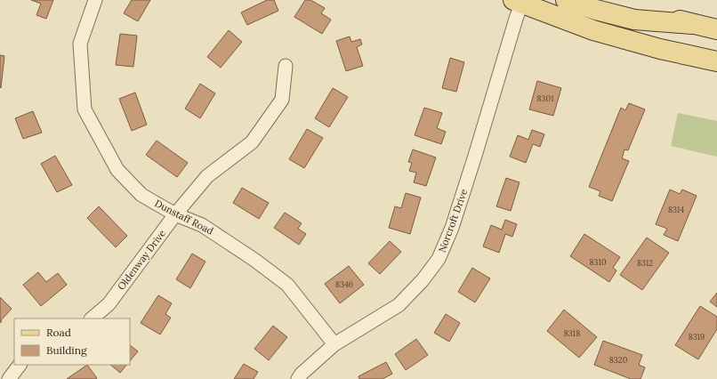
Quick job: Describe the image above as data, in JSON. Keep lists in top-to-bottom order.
{
  "streets": {
    "street": ["Dunstaff Road", "Norcroft Drive", "Oldenway Drive"]
  },
  "crossings": [
    ["Dunstaff Road", "Norcroft Drive"],
    ["Dunstaff Road", "Oldenway Drive"]
  ],
  "house_numbers": [
    "8301",
    "8314",
    "8310",
    "8312",
    "8346",
    "8318",
    "8319",
    "8320"
  ],
  "legend": ["Road", "Building"]
}
